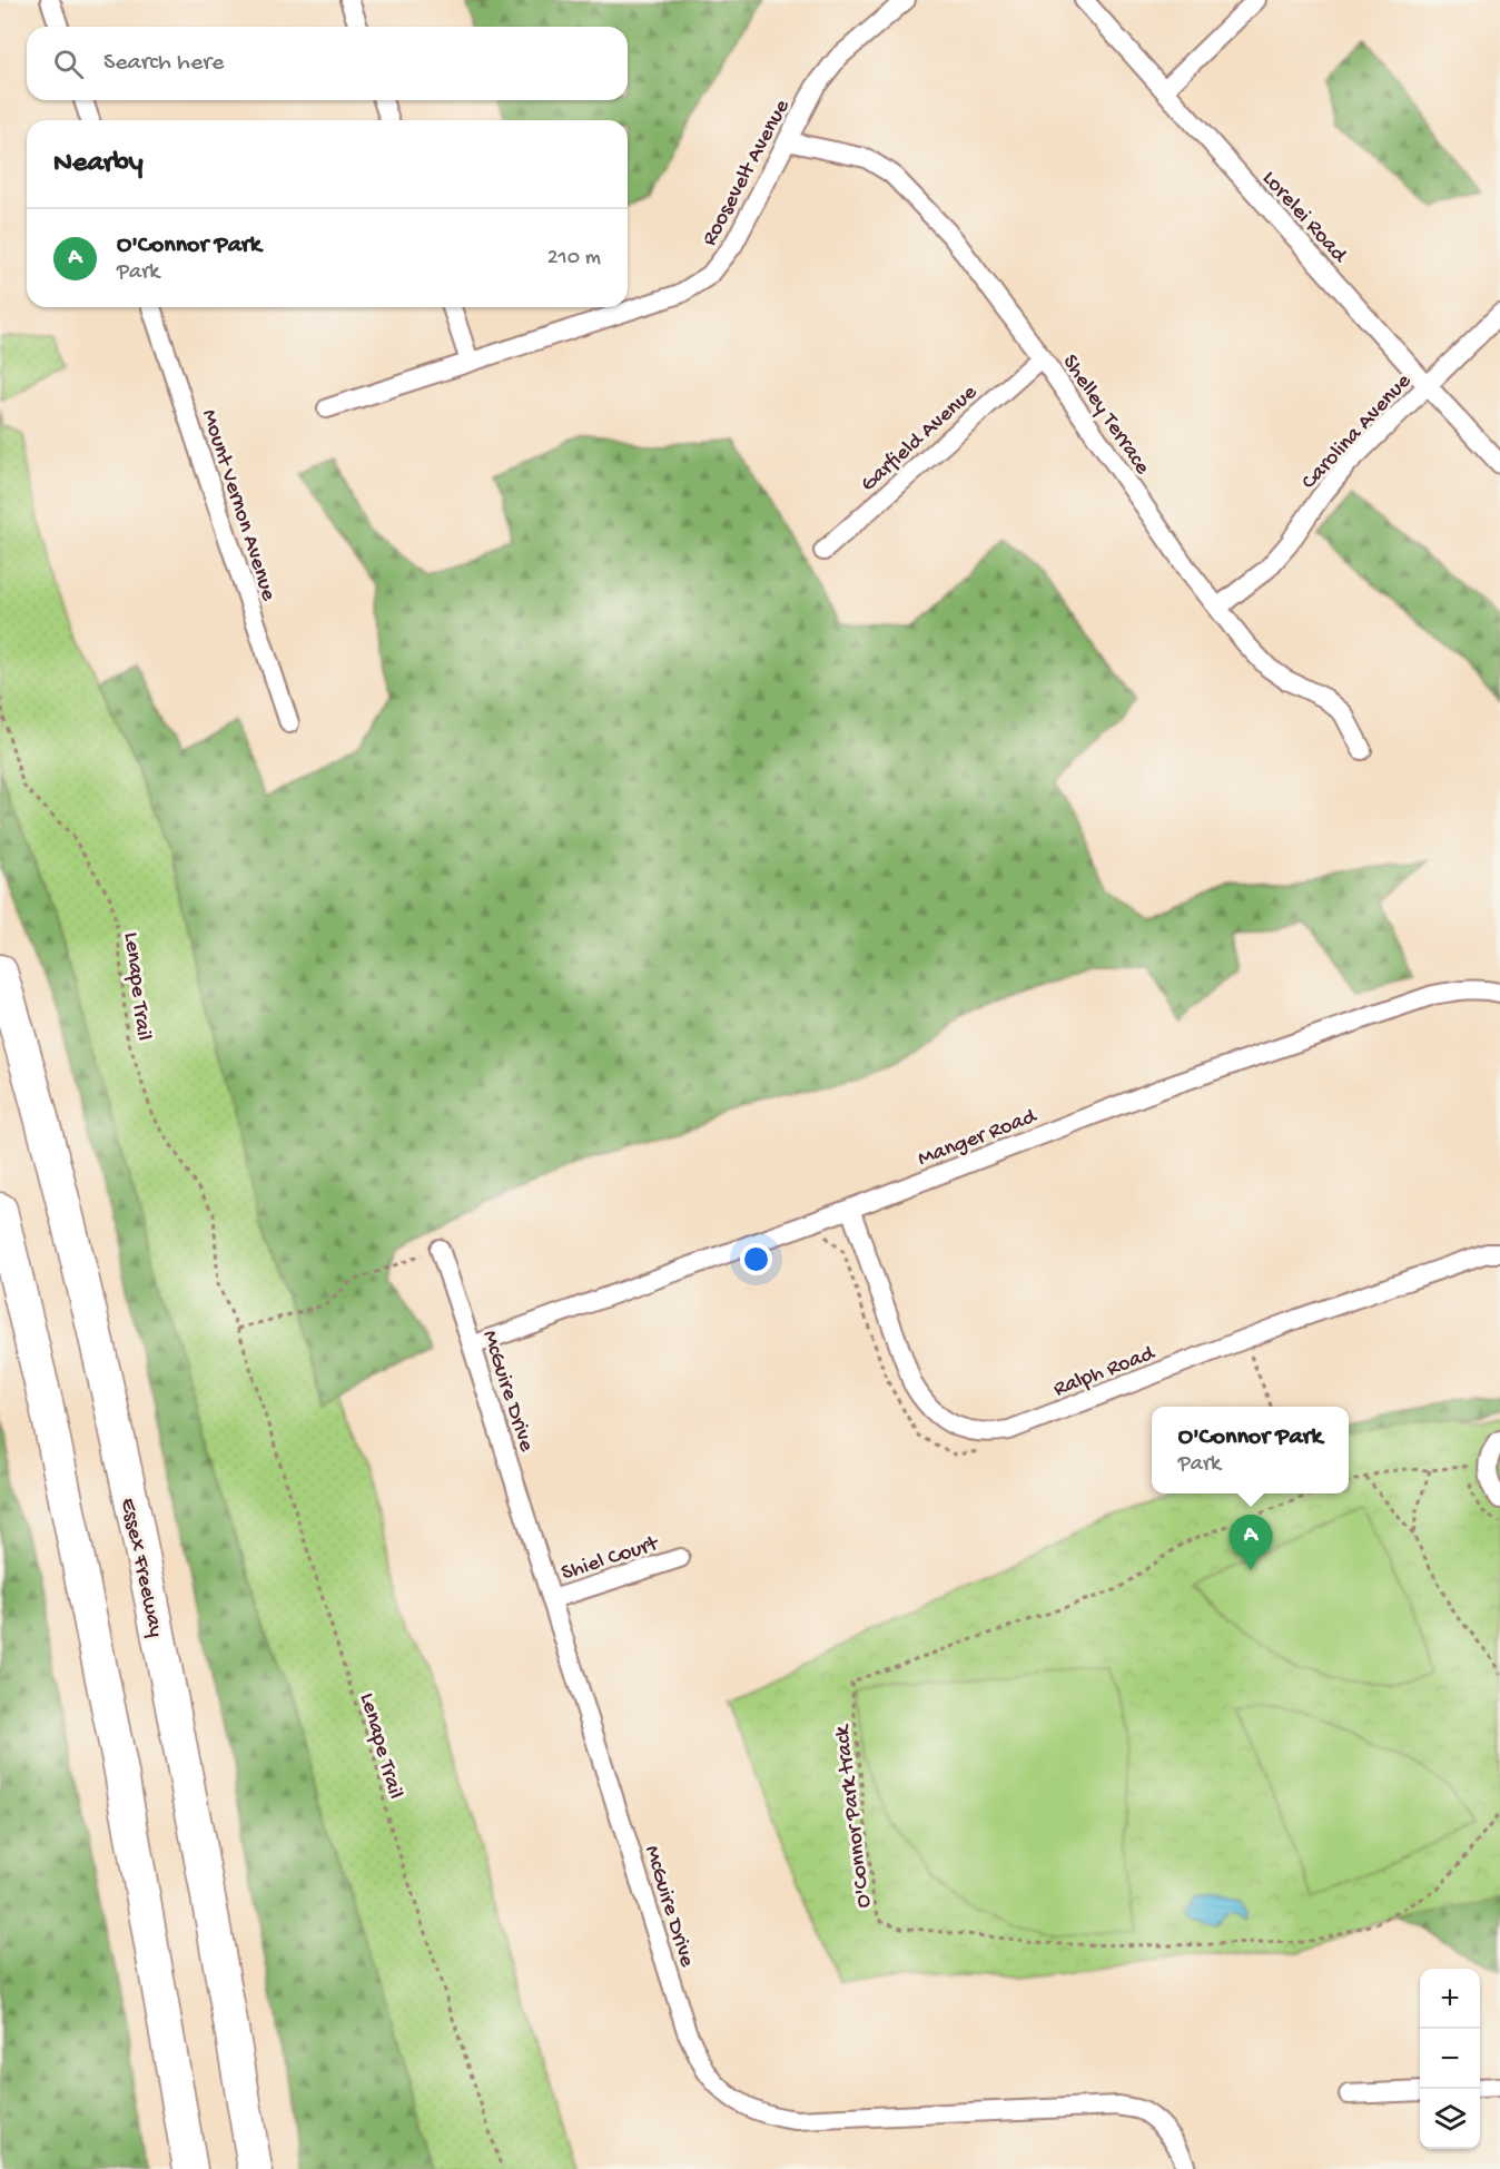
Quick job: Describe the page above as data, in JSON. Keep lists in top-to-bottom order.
{
  "streets": {
    "highway": ["Essex Freeway"],
    "street": [
      "Roosevelt Avenue",
      "Lorelei Road",
      "Shelley Terrace",
      "Carolina Avenue",
      "Garfield Avenue",
      "Mount Vernon Avenue",
      "Manger Road",
      "Ralph Road",
      "McGuire Drive",
      "Shiel Court"
    ],
    "path": ["Lenape Trail", "O'Connor Park track"]
  },
  "crossings": [
    ["Roosevelt Avenue", "Shelley Terrace"],
    ["Lorelei Road", "Carolina Avenue"],
    ["Shelley Terrace", "Carolina Avenue"],
    ["Shelley Terrace", "Garfield Avenue"],
    ["Manger Road", "Ralph Road"],
    ["Manger Road", "McGuire Drive"],
    ["McGuire Drive", "Shiel Court"]
  ],
  "page": {
    "search": "Search here",
    "heading": "Nearby",
    "list": [
      {
        "mark": "A",
        "name": "O'Connor Park",
        "note": "Park",
        "value": "210 m"
      }
    ],
    "popup": ["O'Connor Park", "Park"],
    "pins": "A",
    "map_buttons": ["+", "−"]
  }
}
